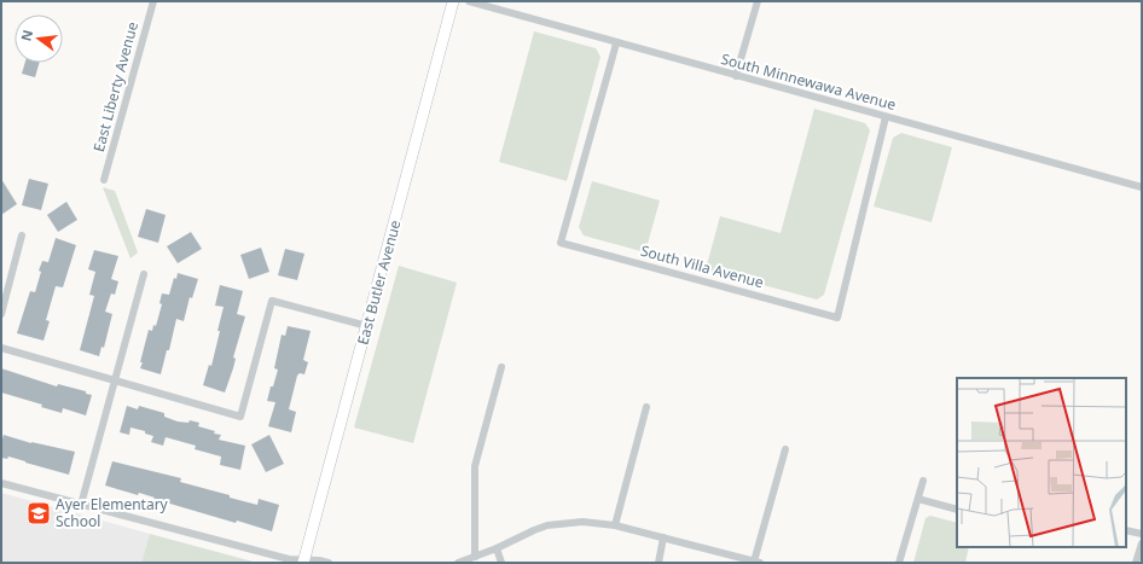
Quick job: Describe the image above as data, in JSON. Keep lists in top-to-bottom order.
{
  "streets": {
    "street": [
      "South Minnewawa Avenue",
      "East Liberty Avenue",
      "South Villa Avenue",
      "East Butler Avenue"
    ]
  },
  "crossings": [
    ["South Minnewawa Avenue", "South Villa Avenue"]
  ],
  "places": {
    "school or university": ["Ayer Elementary School"]
  },
  "north": "left"
}
